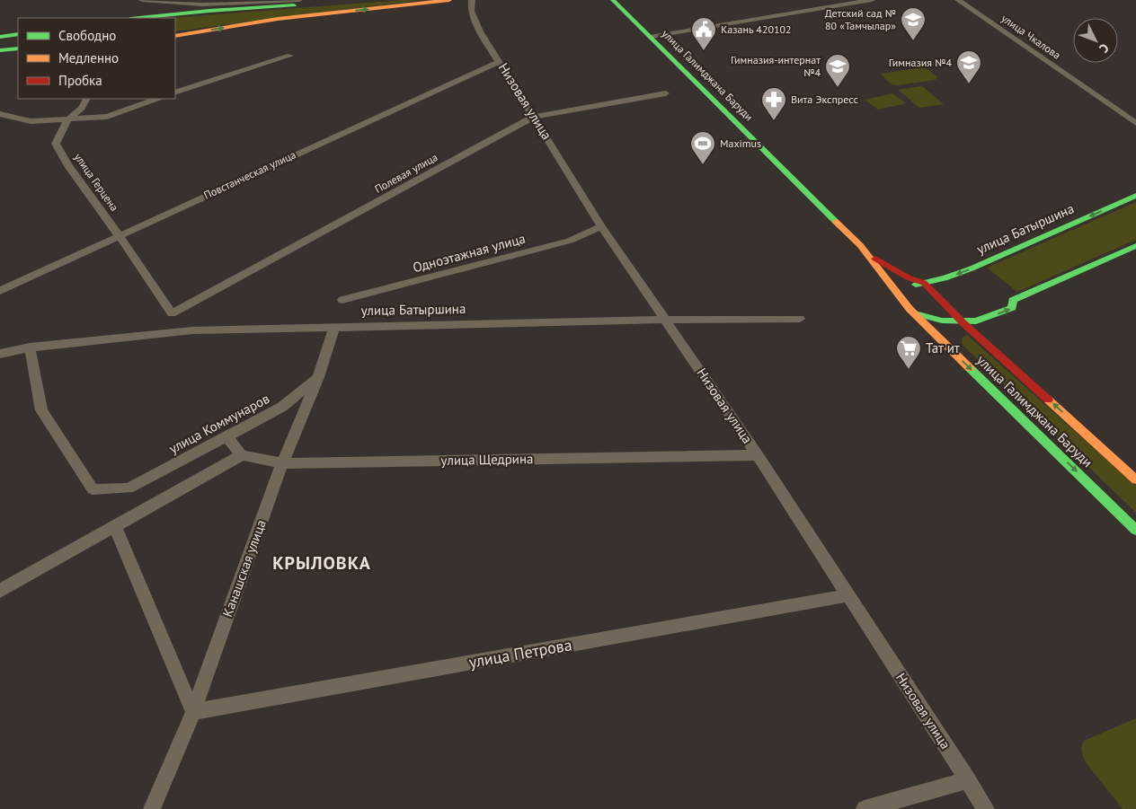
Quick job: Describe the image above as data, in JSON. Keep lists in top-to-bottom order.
{
  "streets": {
    "street": [
      "улица Чкалова",
      "улица Галимджана Баруди",
      "Низовая улица",
      "Полевая улица",
      "Повстанческая улица",
      "улица Герцена",
      "улица Батыршина",
      "Одноэтажная улица",
      "улица Коммунаров",
      "улица Щедрина",
      "Канашская улица",
      "улица Петрова"
    ]
  },
  "crossings": [
    ["улица Галимджана Баруди", "улица Батыршина"],
    ["Низовая улица", "Полевая улица"],
    ["Низовая улица", "Повстанческая улица"],
    ["Низовая улица", "улица Батыршина"],
    ["Низовая улица", "Одноэтажная улица"],
    ["Низовая улица", "улица Щедрина"],
    ["Низовая улица", "улица Петрова"],
    ["Полевая улица", "улица Герцена"],
    ["Повстанческая улица", "улица Герцена"],
    ["улица Батыршина", "улица Коммунаров"],
    ["улица Батыршина", "Канашская улица"],
    ["улица Коммунаров", "Канашская улица"],
    ["улица Щедрина", "Канашская улица"],
    ["Канашская улица", "улица Петрова"]
  ],
  "districts": ["КРЫЛОВКА"],
  "places": {
    "school or university": ["Детский сад № 80 «Тамчылар»", "Гимназия №4", "Гимназия-интернат №4"],
    "public building": ["Казань 420102"],
    "pharmacy": ["Вита Экспресс"],
    "sports": ["Maximus"],
    "supermarket": ["Тат ит"]
  },
  "legend": ["Свободно", "Медленно", "Пробка"],
  "north": "bottom right"
}
